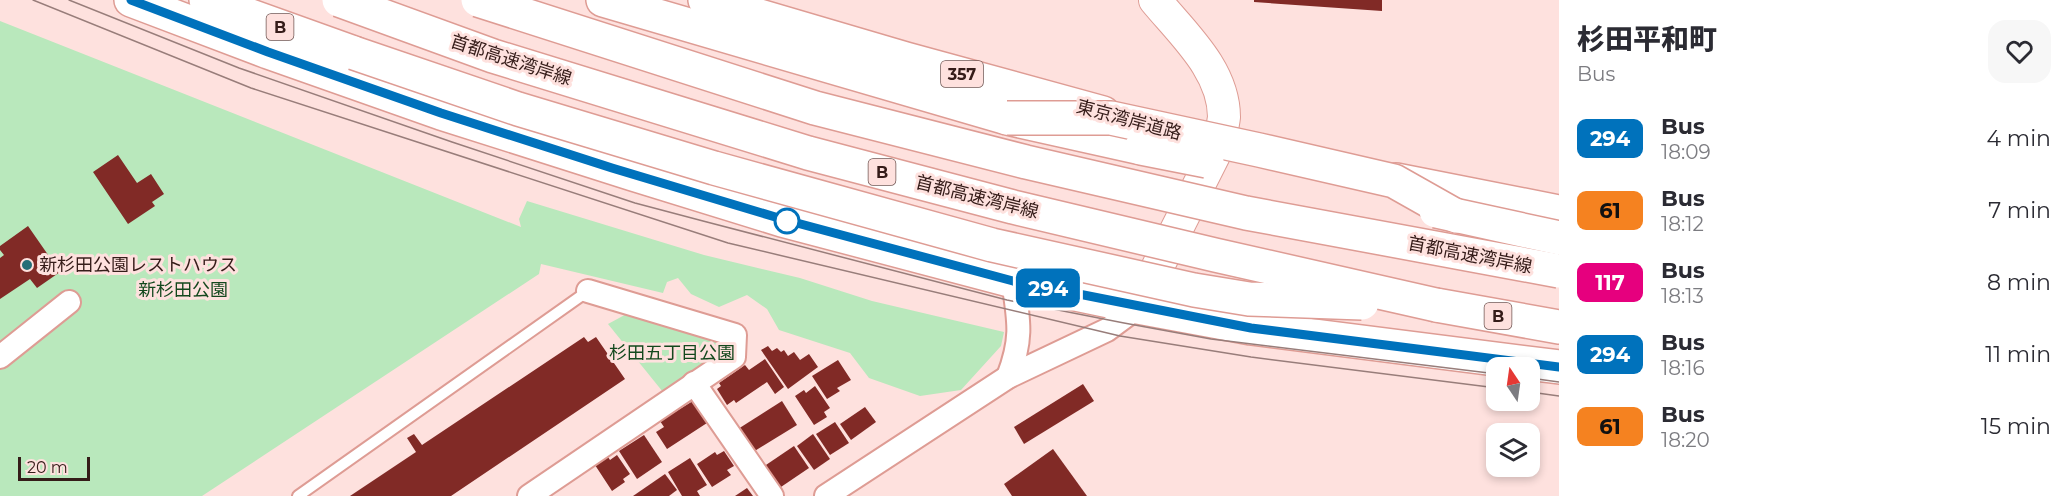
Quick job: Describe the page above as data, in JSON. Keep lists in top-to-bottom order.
{
  "streets": {
    "highway": [
      "B",
      "首都高速湾岸線",
      "357",
      "東京湾岸道路"
    ]
  },
  "crossings": [
    ["B", "首都高速湾岸線"]
  ],
  "parks": ["新杉田公園", "杉田五丁目公園"],
  "places": ["新杉田公園レストハウス"],
  "lines": ["bus line 294"],
  "scale_bar": "20 m",
  "north": "top",
  "page": {
    "on_map": "294",
    "heading": ["杉田平和町", "Bus"],
    "list": [
      {
        "mark": "294",
        "name": "Bus",
        "note": "18:09",
        "value": "4 min"
      },
      {
        "mark": "61",
        "name": "Bus",
        "note": "18:12",
        "value": "7 min"
      },
      {
        "mark": "117",
        "name": "Bus",
        "note": "18:13",
        "value": "8 min"
      },
      {
        "mark": "294",
        "name": "Bus",
        "note": "18:16",
        "value": "11 min"
      },
      {
        "mark": "61",
        "name": "Bus",
        "note": "18:20",
        "value": "15 min"
      }
    ],
    "scale": "20 m"
  }
}
